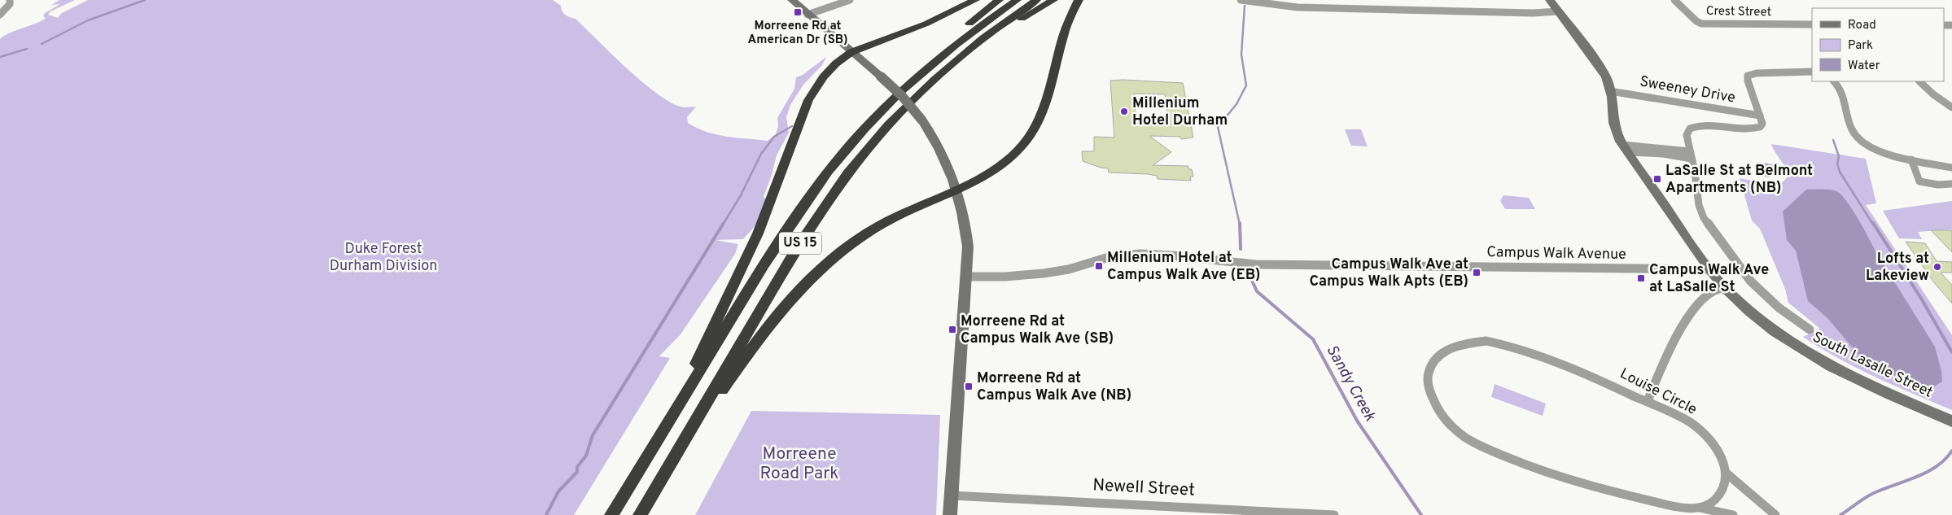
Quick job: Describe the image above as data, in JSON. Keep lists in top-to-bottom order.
{
  "streets": {
    "highway": ["US 15"],
    "street": [
      "Crest Street",
      "Sweeney Drive",
      "Campus Walk Avenue",
      "South Lasalle Street",
      "Louise Circle",
      "Newell Street"
    ]
  },
  "crossings": [
    ["Sweeney Drive", "South Lasalle Street"],
    ["Campus Walk Avenue", "South Lasalle Street"]
  ],
  "water": ["Sandy Creek"],
  "parks": ["Duke Forest Durham Division", "Morreene Road Park"],
  "places": {
    "transit": [
      "Morreene Rd at American Dr (SB)",
      "LaSalle St at Belmont Apartments (NB)",
      "Millenium Hotel at Campus Walk Ave (EB)",
      "Campus Walk Ave at Campus Walk Apts (EB)",
      "Campus Walk Ave at LaSalle St",
      "Morreene Rd at Campus Walk Ave (SB)",
      "Morreene Rd at Campus Walk Ave (NB)"
    ],
    "other": ["Millenium Hotel Durham", "Lofts at Lakeview"]
  },
  "legend": ["Road", "Park", "Water"]
}
